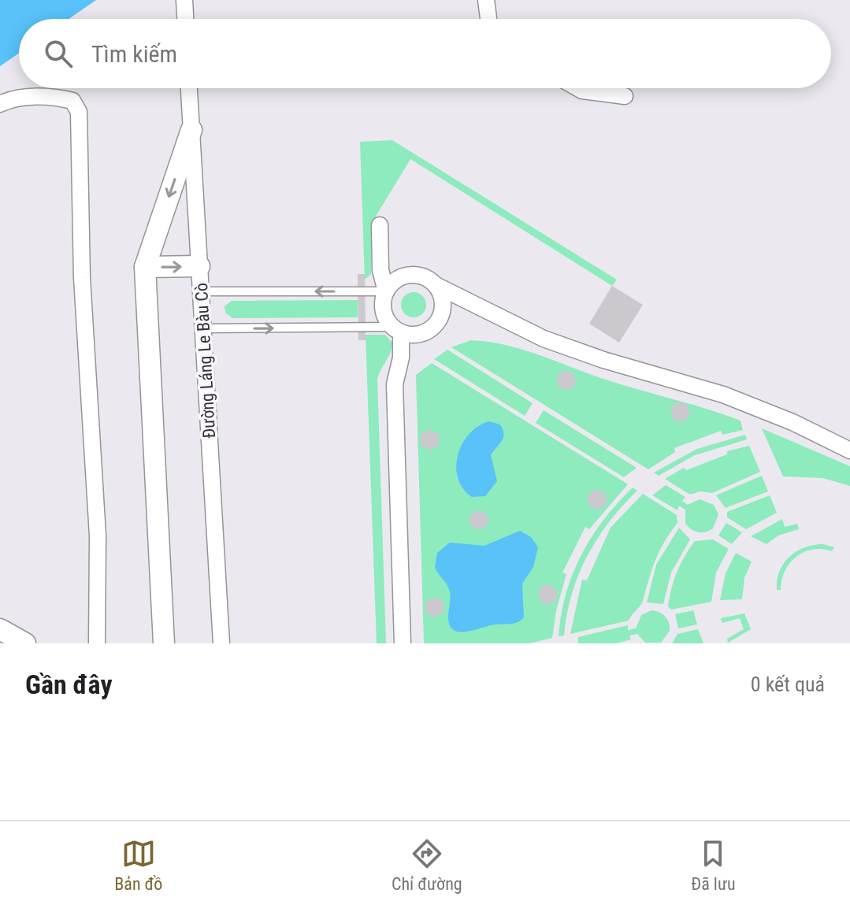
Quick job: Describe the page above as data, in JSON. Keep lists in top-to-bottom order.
{
  "streets": {
    "street": ["Đường Láng Le Bàu Cò"]
  },
  "page": {
    "search": "Tìm kiếm",
    "heading": ["Gần đây", "0 kết quả"],
    "nav": ["Bản đồ", "Chỉ đường", "Đã lưu"]
  }
}
